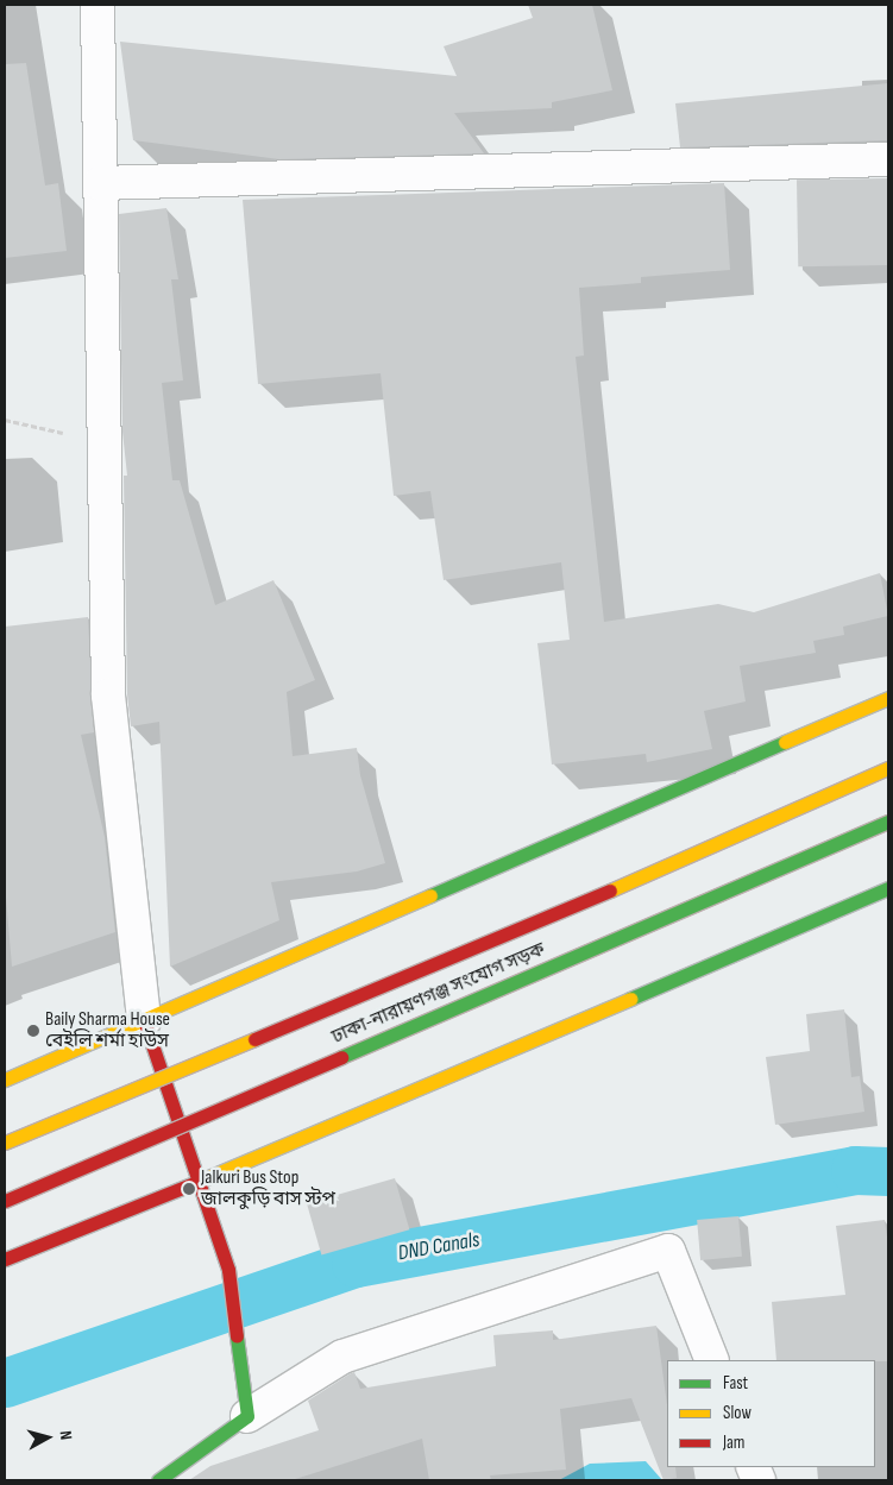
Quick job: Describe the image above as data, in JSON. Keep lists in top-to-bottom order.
{
  "streets": {
    "street": ["ঢাকা-নারায়ণগঞ্জ সংযোগ সড়ক"]
  },
  "water": ["DND Canals"],
  "places": ["Baily Sharma House বেইলি শর্মা হাউস", "Jalkuri Bus Stop জালকুড়ি বাস স্টপ"],
  "legend": ["Fast", "Slow", "Jam"],
  "north": "right"
}
